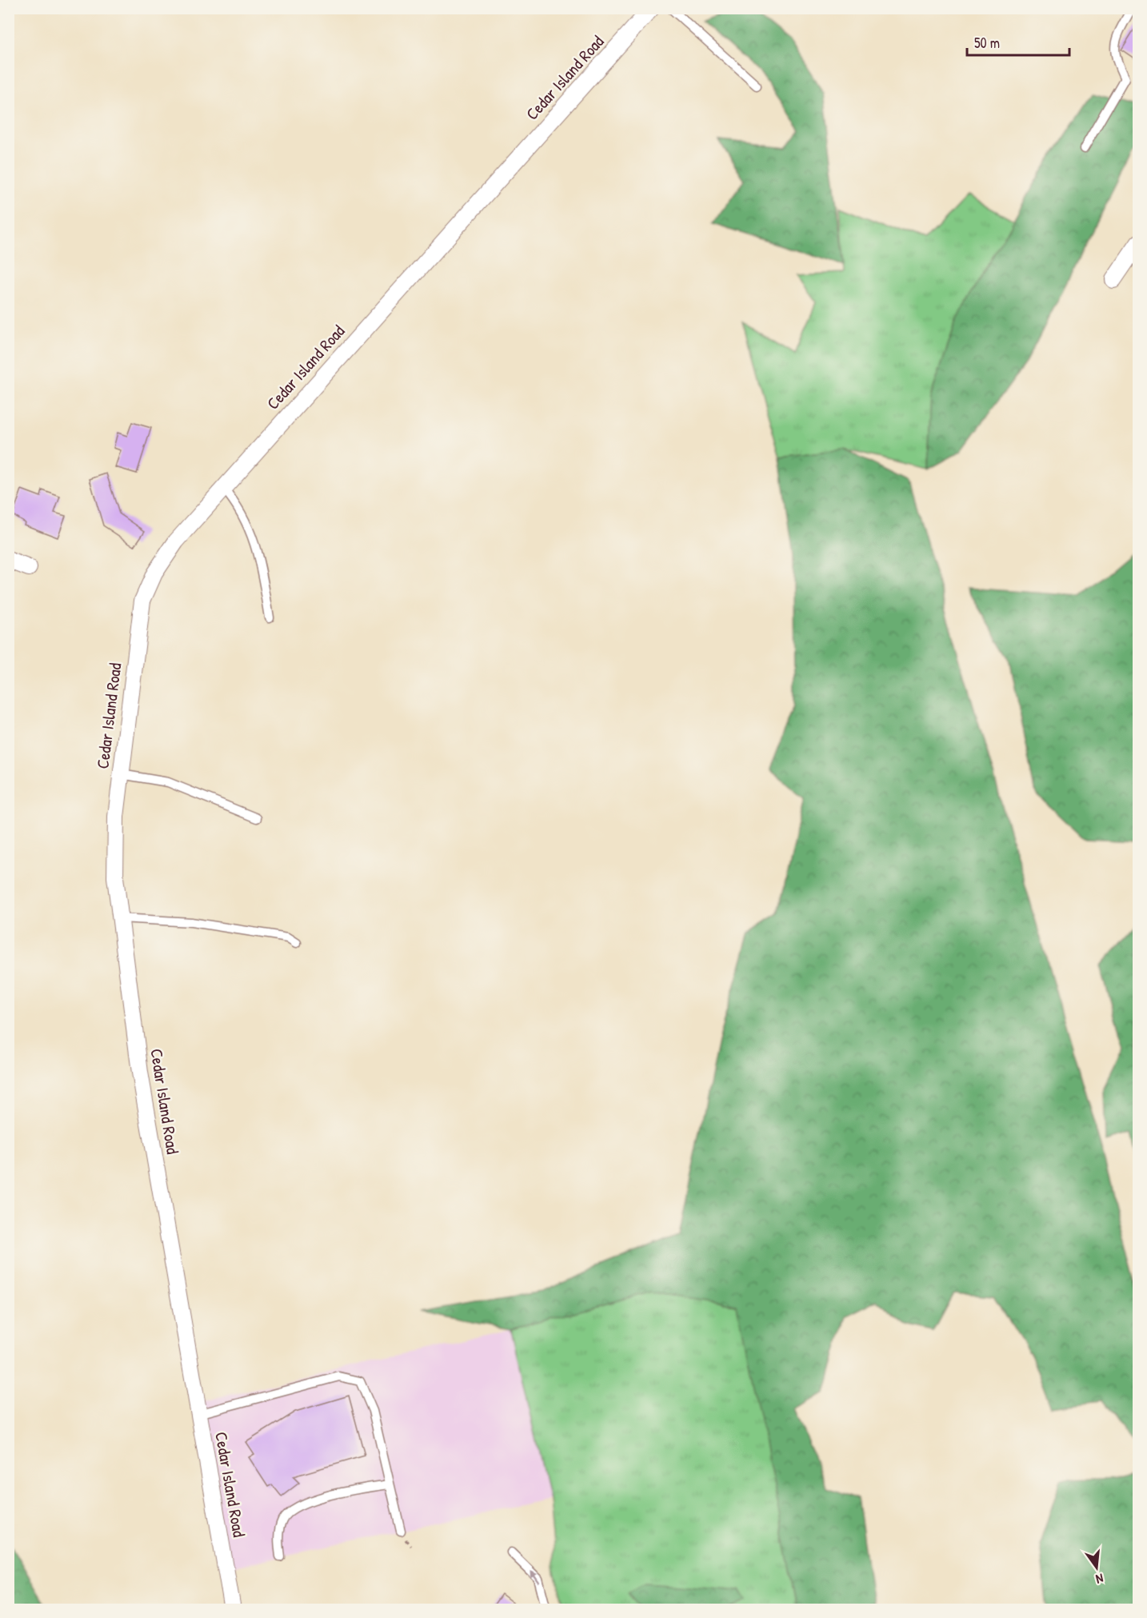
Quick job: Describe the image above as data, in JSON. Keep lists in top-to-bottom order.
{
  "streets": {
    "street": ["Cedar Island Road"]
  },
  "scale_bar": "50 m",
  "north": "bottom"
}
